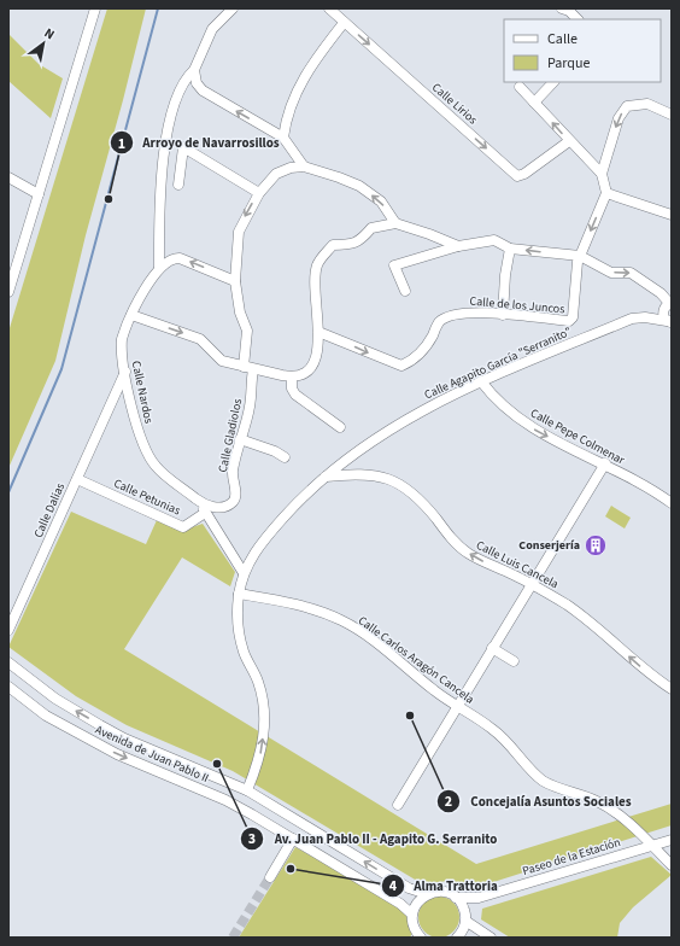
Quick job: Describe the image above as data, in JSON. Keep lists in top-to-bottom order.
{
  "streets": {
    "street": [
      "Calle Lirios",
      "Calle de los Juncos",
      "Calle Agapito García \"Serranito\"",
      "Calle Nardos",
      "Calle Gladiolos",
      "Calle Pepe Colmenar",
      "Calle Petunias",
      "Calle Dalias",
      "Calle Luis Cancela",
      "Calle Carlos Aragón Cancela",
      "Avenida de Juan Pablo II",
      "Paseo de la Estación"
    ]
  },
  "crossings": [
    ["Calle Agapito García \"Serranito\"", "Calle Pepe Colmenar"],
    ["Calle Agapito García \"Serranito\"", "Calle Luis Cancela"],
    ["Calle Agapito García \"Serranito\"", "Calle Carlos Aragón Cancela"],
    ["Calle Agapito García \"Serranito\"", "Avenida de Juan Pablo II"],
    ["Calle Nardos", "Calle Gladiolos"],
    ["Calle Nardos", "Calle Petunias"],
    ["Calle Nardos", "Calle Dalias"],
    ["Calle Gladiolos", "Calle Petunias"],
    ["Calle Petunias", "Calle Dalias"],
    ["Calle Carlos Aragón Cancela", "Paseo de la Estación"],
    ["Avenida de Juan Pablo II", "Paseo de la Estación"]
  ],
  "one_way": ["Calle Pepe Colmenar", "Calle Luis Cancela"],
  "places": {
    "other": [
      "Arroyo de Navarrosillos",
      "Concejalía Asuntos Sociales",
      "Av. Juan Pablo II - Agapito G. Serranito",
      "Alma Trattoria"
    ],
    "building": ["Conserjería"]
  },
  "legend": ["Calle", "Parque"],
  "north": "top right"
}
